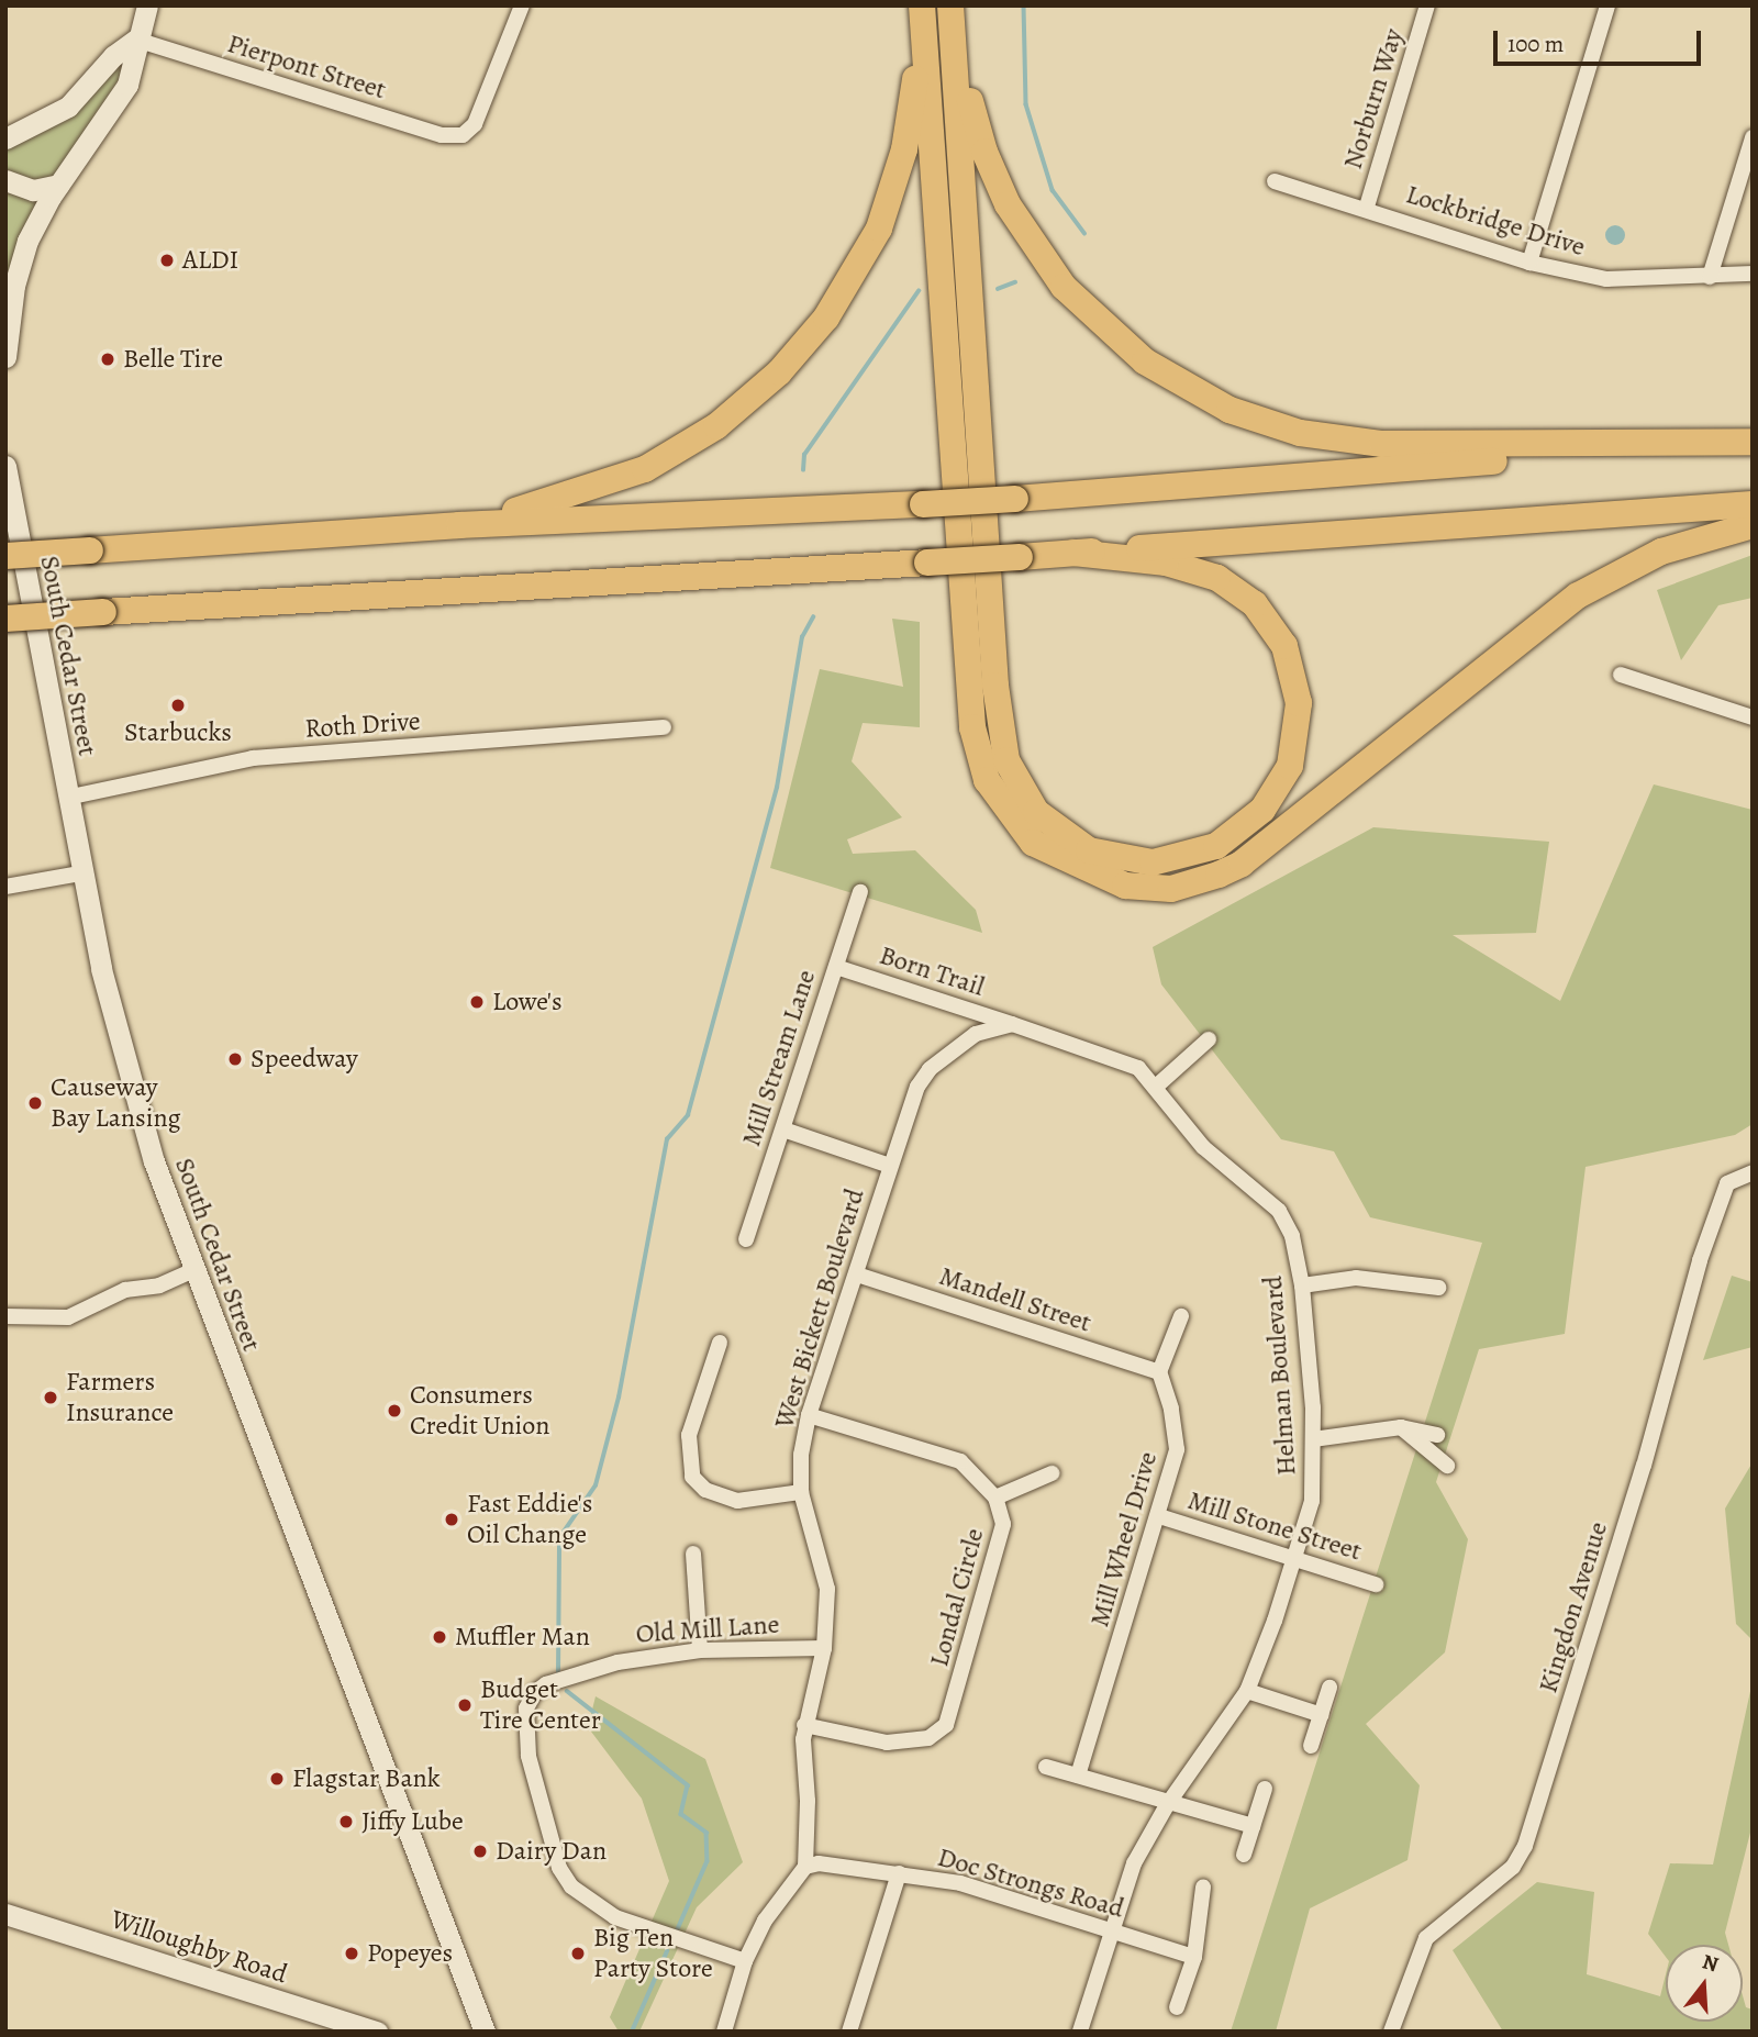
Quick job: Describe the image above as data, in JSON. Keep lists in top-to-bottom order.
{
  "streets": {
    "main road": ["South Cedar Street", "Willoughby Road"],
    "street": [
      "Pierpont Street",
      "Norburn Way",
      "Lockbridge Drive",
      "Roth Drive",
      "Born Trail",
      "Mill Stream Lane",
      "Mandell Street",
      "West Bickett Boulevard",
      "Helman Boulevard",
      "Mill Stone Street",
      "Mill Wheel Drive",
      "Londal Circle",
      "Kingdon Avenue",
      "Old Mill Lane",
      "Doc Strongs Road"
    ]
  },
  "crossings": [
    ["Norburn Way", "Lockbridge Drive"],
    ["South Cedar Street", "Roth Drive"],
    ["Born Trail", "Mill Stream Lane"],
    ["Born Trail", "West Bickett Boulevard"],
    ["Mandell Street", "West Bickett Boulevard"],
    ["Mandell Street", "Mill Wheel Drive"],
    ["West Bickett Boulevard", "Londal Circle"],
    ["West Bickett Boulevard", "Old Mill Lane"],
    ["West Bickett Boulevard", "Doc Strongs Road"],
    ["Helman Boulevard", "Mill Stone Street"],
    ["Helman Boulevard", "Doc Strongs Road"],
    ["Mill Stone Street", "Mill Wheel Drive"]
  ],
  "places": [
    "ALDI",
    "Belle Tire",
    "Starbucks",
    "Lowe's",
    "Speedway",
    "Causeway Bay Lansing",
    "Farmers Insurance",
    "Consumers Credit Union",
    "Fast Eddie's Oil Change",
    "Muffler Man",
    "Budget Tire Center",
    "Flagstar Bank",
    "Jiffy Lube",
    "Dairy Dan",
    "Popeyes",
    "Big Ten Party Store"
  ],
  "scale_bar": "100 m",
  "north": "top"
}
